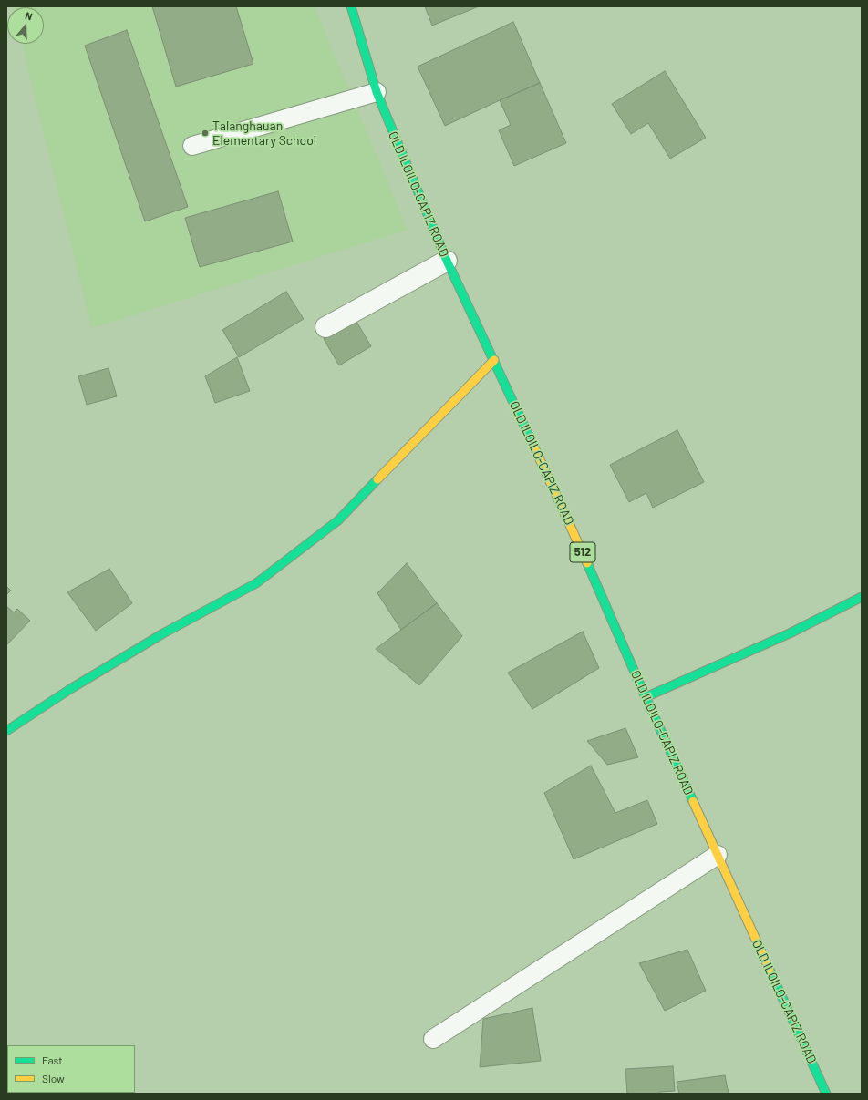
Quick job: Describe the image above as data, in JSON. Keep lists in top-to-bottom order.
{
  "streets": {
    "main road": ["OLD ILOILO-CAPIZ ROAD", "512"]
  },
  "places": ["Talanghauan Elementary School"],
  "legend": ["Fast", "Slow"],
  "north": "top"
}
